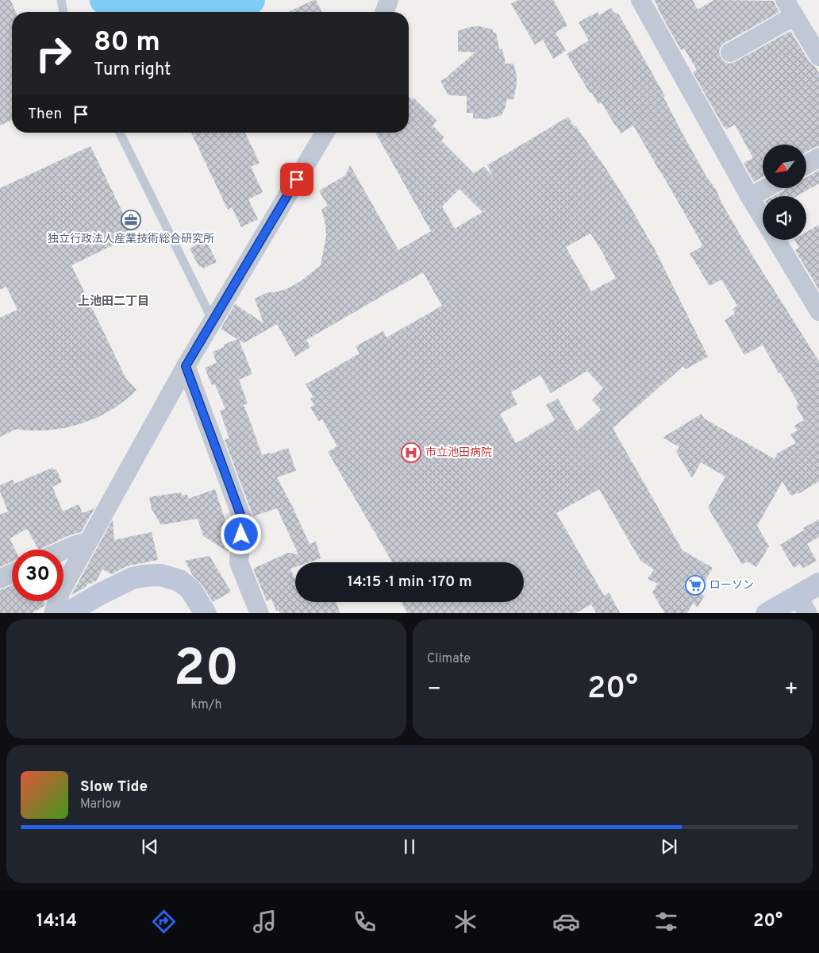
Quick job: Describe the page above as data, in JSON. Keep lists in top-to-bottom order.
{
  "districts": ["上池田二丁目"],
  "places": {
    "office": ["独立行政法人産業技術総合研究所"],
    "hospital": ["市立池田病院"],
    "supermarket": ["ローソン"]
  },
  "north": "bottom left",
  "page": {
    "turn": ["80 m", "Turn right"],
    "then": "Then",
    "limit": "30",
    "trip": "14:15 · 1 min · 170 m",
    "tile": [
      ["20", "km/h"],
      "Climate"
    ],
    "heat": ["−", "20°", "+"],
    "song": ["Slow Tide", "Marlow"],
    "tabs": ["14:14", "20°"]
  }
}
